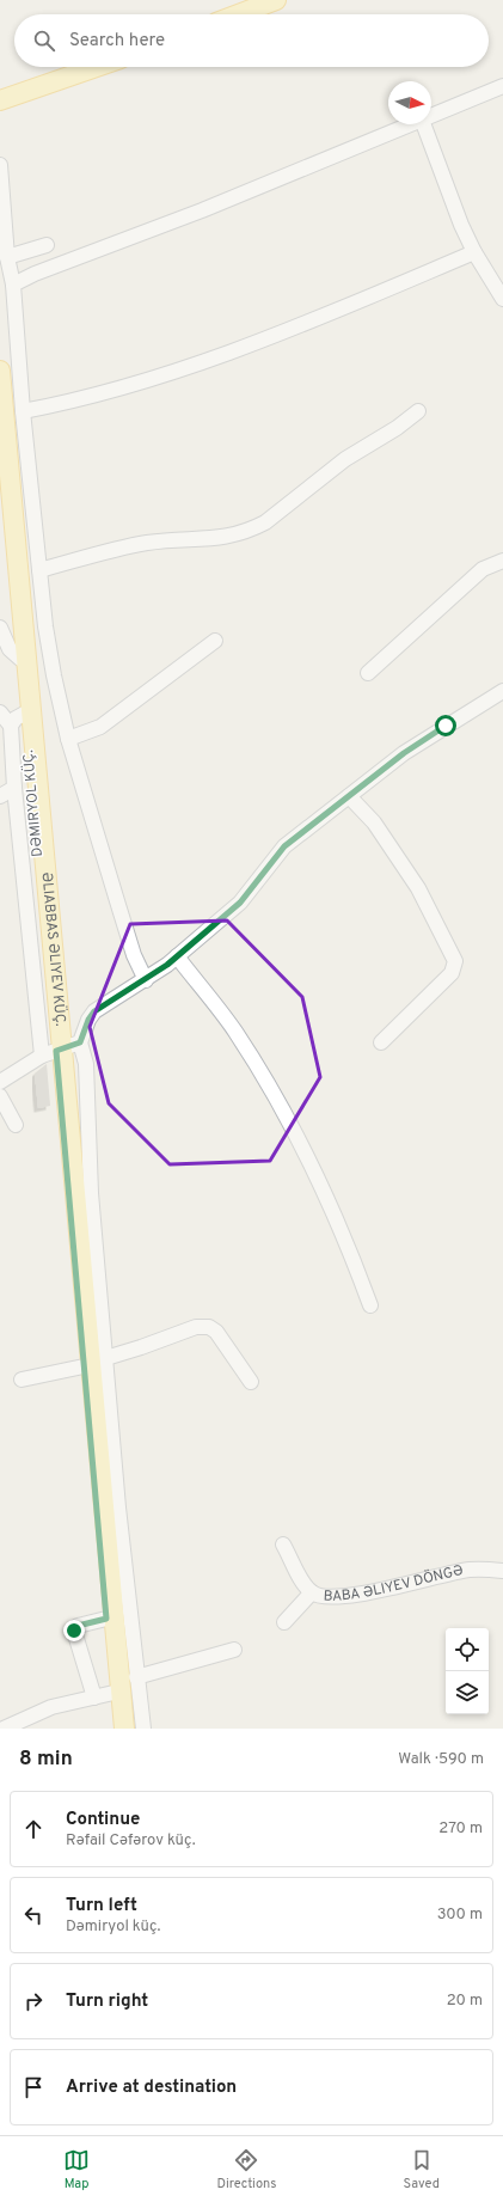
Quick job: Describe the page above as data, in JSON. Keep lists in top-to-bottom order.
{
  "streets": {
    "main road": ["DƏMIRYOL KÜÇ.", "ƏLIABBAS ƏLIYEV KÜÇ."],
    "street": ["BABA ƏLIYEV DÖNGƏ"]
  },
  "crossings": [
    ["DƏMIRYOL KÜÇ.", "ƏLIABBAS ƏLIYEV KÜÇ."]
  ],
  "north": "right",
  "page": {
    "search": "Search here",
    "heading": ["8 min", "Walk · 590 m"],
    "list": [
      ["Continue", "Rəfail Cəfərov küç.", "270 m"],
      ["Turn left", "Dəmiryol küç.", "300 m"],
      ["Turn right", "20 m"],
      "Arrive at destination"
    ],
    "nav": ["Map", "Directions", "Saved"]
  }
}
